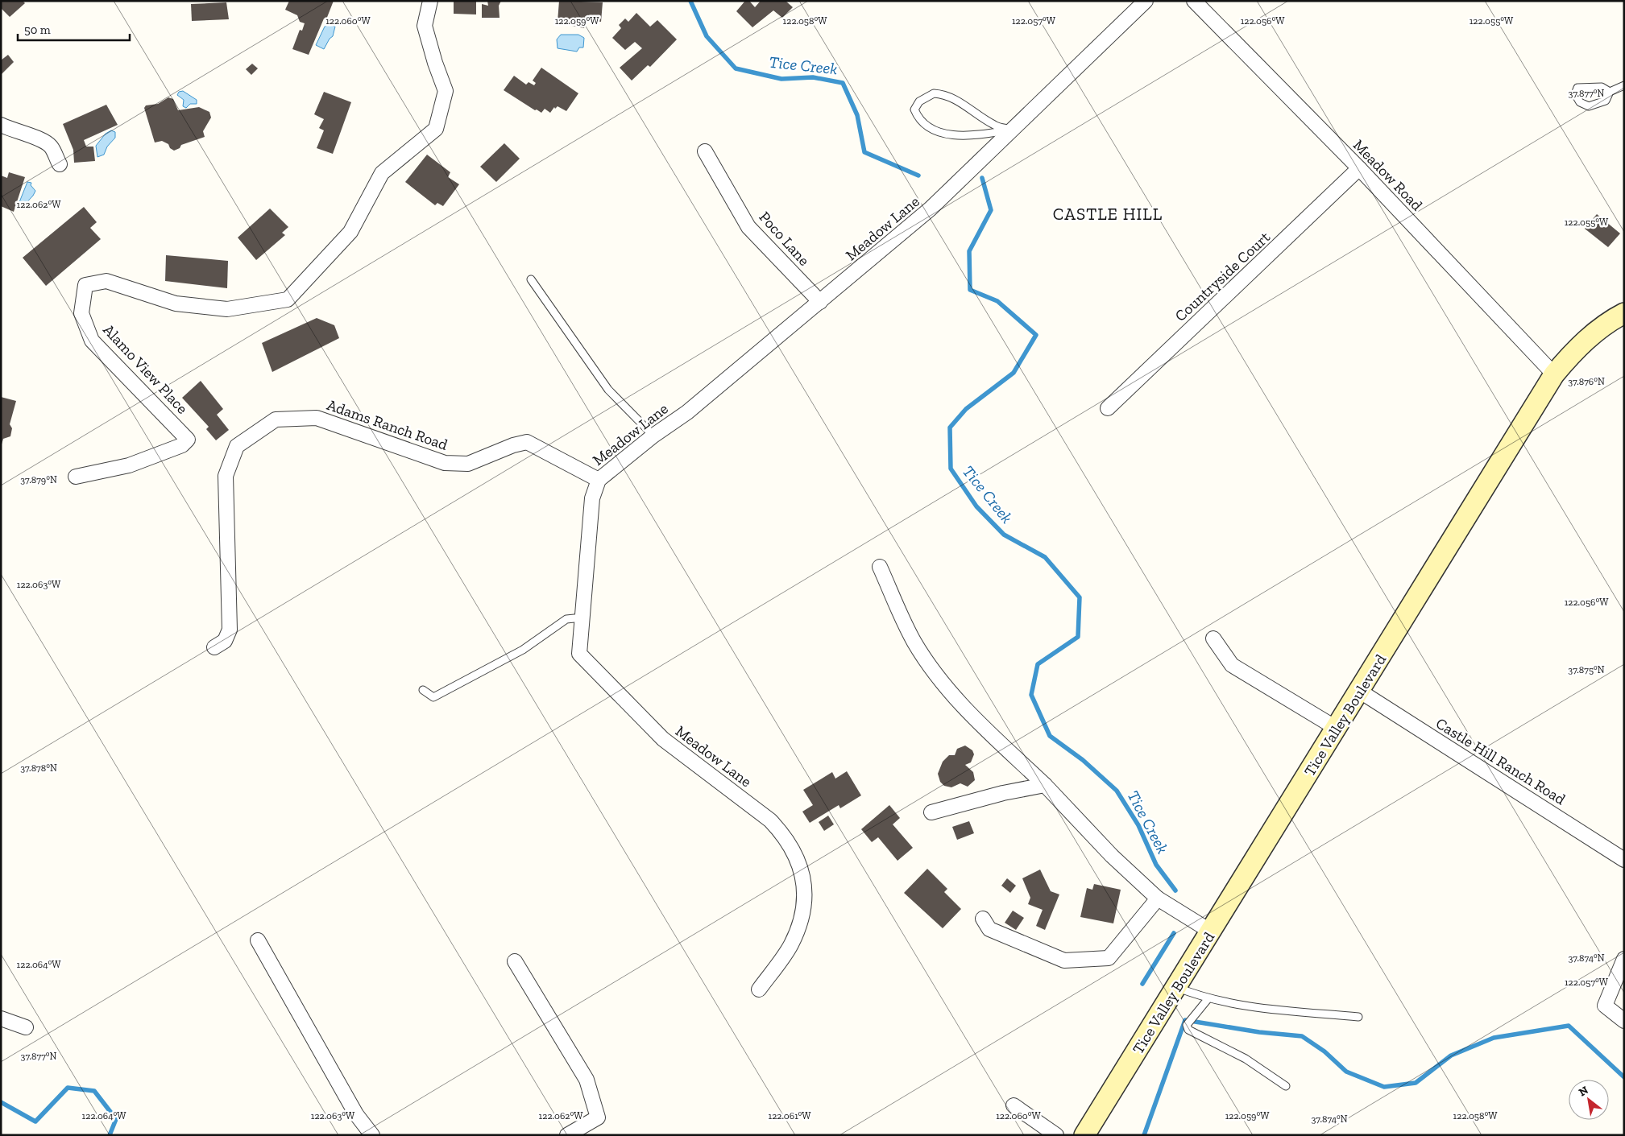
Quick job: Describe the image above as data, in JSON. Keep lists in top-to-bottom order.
{
  "streets": {
    "street": [
      "Meadow Road",
      "Meadow Lane",
      "Poco Lane",
      "Countryside Court",
      "Alamo View Place",
      "Adams Ranch Road",
      "Tice Valley Boulevard",
      "Castle Hill Ranch Road"
    ]
  },
  "crossings": [
    ["Meadow Road", "Countryside Court"],
    ["Meadow Road", "Tice Valley Boulevard"],
    ["Meadow Lane", "Poco Lane"],
    ["Meadow Lane", "Adams Ranch Road"],
    ["Tice Valley Boulevard", "Castle Hill Ranch Road"]
  ],
  "districts": ["CASTLE HILL"],
  "water": ["Tice Creek"],
  "scale_bar": "50 m",
  "north": "top left",
  "coordinates": [
    "122.058°W",
    "122.055°W",
    "122.060°W",
    "122.059°W",
    "122.057°W",
    "122.056°W",
    "37.877°N",
    "122.062°W",
    "37.876°N",
    "37.879°N",
    "122.063°W",
    "37.875°N",
    "37.878°N",
    "37.874°N",
    "122.064°W",
    "122.061°W"
  ]
}
